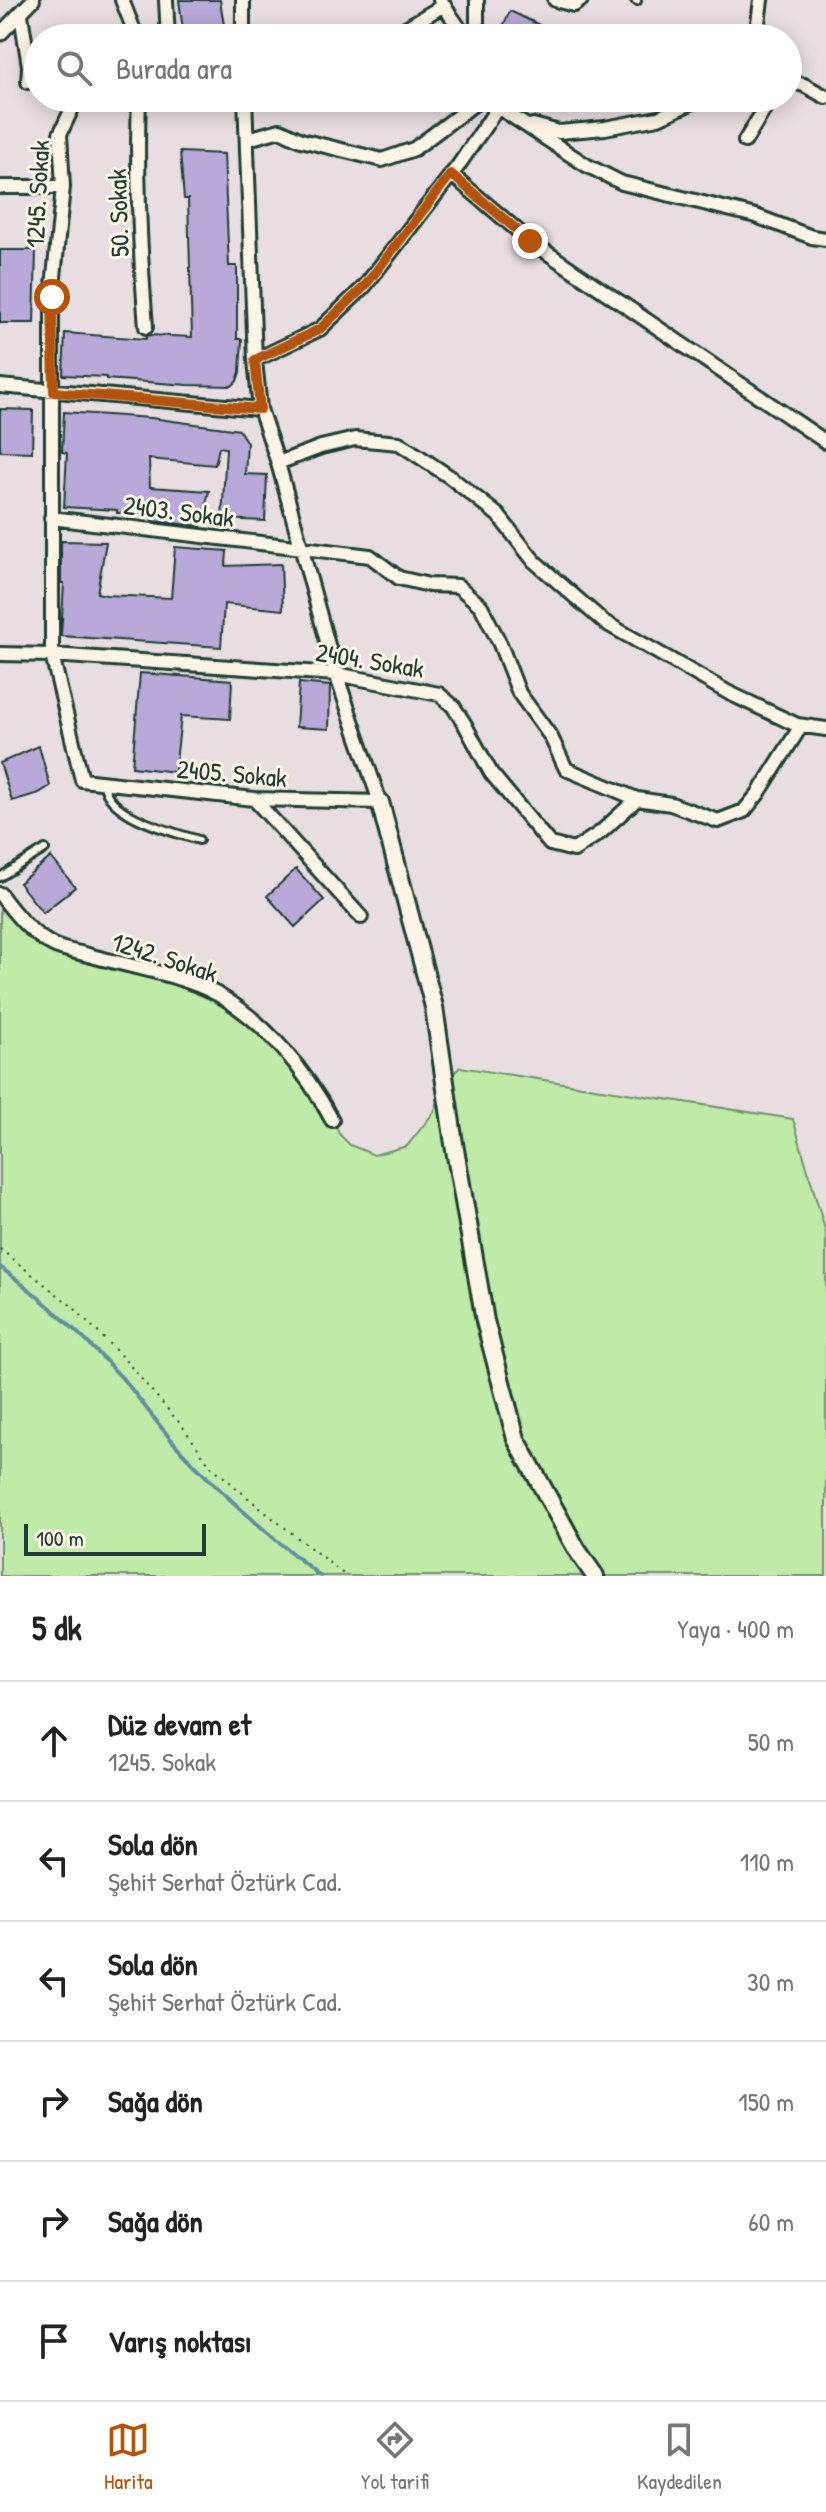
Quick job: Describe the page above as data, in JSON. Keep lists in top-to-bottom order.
{
  "streets": {
    "street": [
      "1245. Sokak",
      "50. Sokak",
      "2403. Sokak",
      "2404. Sokak",
      "2405. Sokak",
      "1242. Sokak"
    ]
  },
  "crossings": [
    ["1245. Sokak", "2403. Sokak"],
    ["1245. Sokak", "2404. Sokak"],
    ["1245. Sokak", "2405. Sokak"],
    ["2403. Sokak", "2404. Sokak"]
  ],
  "scale_bar": "100 m",
  "page": {
    "search": "Burada ara",
    "scale": "100 m",
    "heading": ["5 dk", "Yaya · 400 m"],
    "list": [
      ["Düz devam et", "1245. Sokak", "50 m"],
      ["Sola dön", "Şehit Serhat Öztürk Cad.", "110 m"],
      ["Sola dön", "Şehit Serhat Öztürk Cad.", "30 m"],
      ["Sağa dön", "150 m"],
      ["Sağa dön", "60 m"],
      "Varış noktası"
    ],
    "nav": ["Harita", "Yol tarifi", "Kaydedilen"]
  }
}
